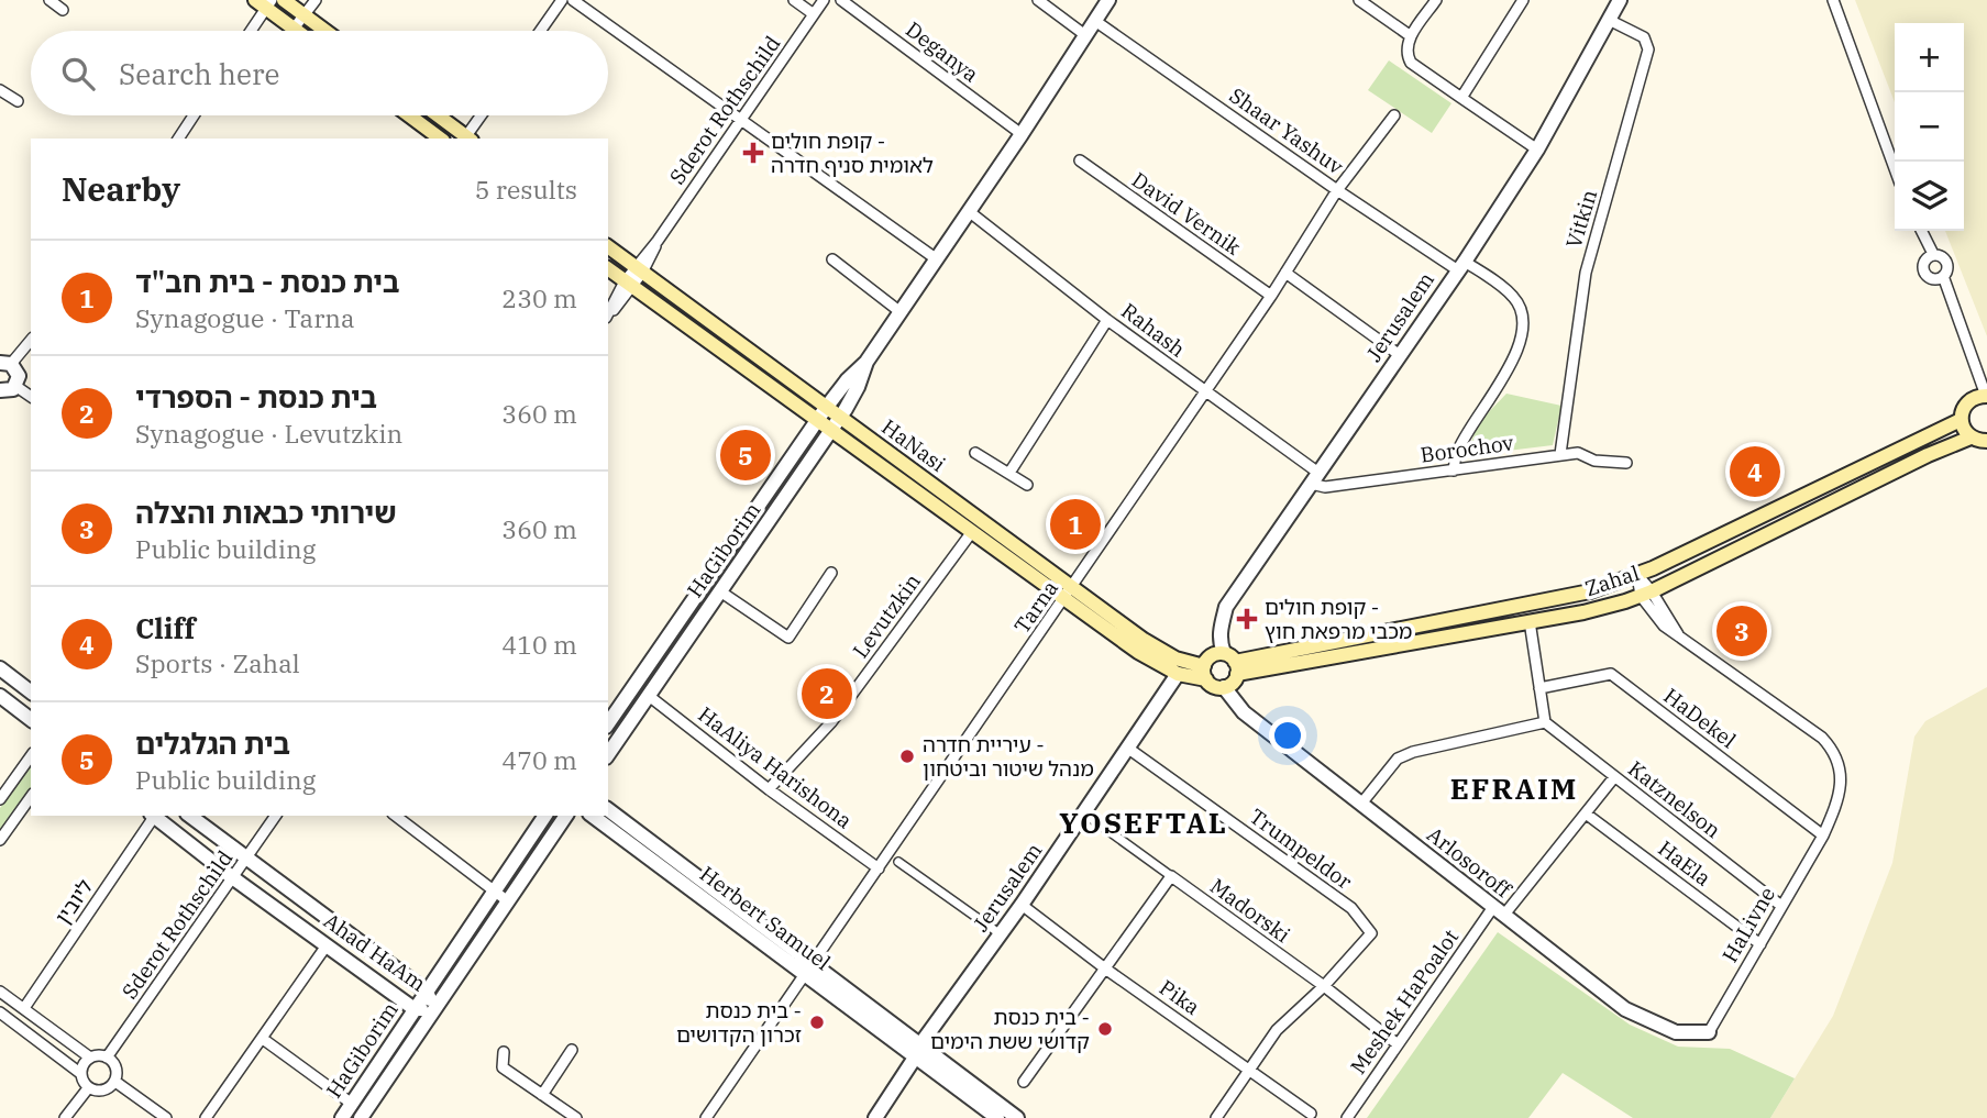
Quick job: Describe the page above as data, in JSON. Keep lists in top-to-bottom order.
{
  "streets": {
    "main road": ["HaNasi", "Zahal"],
    "street": [
      "Deganya",
      "Sderot Rothschild",
      "Shaar Yashuv",
      "David Vernik",
      "Vitkin",
      "Jerusalem",
      "Rahash",
      "Borochov",
      "HaGiborim",
      "Tarna",
      "Levutzkin",
      "HaDekel",
      "HaAliya Harishona",
      "Katznelson",
      "Trumpeldor",
      "Arlosoroff",
      "HaEla",
      "ליובין",
      "Madorski",
      "Herbert Samuel",
      "HaLivne",
      "Ahad HaAm",
      "Pika",
      "Meshek HaPoalot"
    ]
  },
  "crossings": [
    ["Deganya", "HaGiborim"],
    ["Sderot Rothschild", "HaNasi"],
    ["Sderot Rothschild", "Ahad HaAm"],
    ["Shaar Yashuv", "Jerusalem"],
    ["Shaar Yashuv", "Borochov"],
    ["Shaar Yashuv", "HaGiborim"],
    ["Shaar Yashuv", "Tarna"],
    ["David Vernik", "Tarna"],
    ["Vitkin", "Jerusalem"],
    ["Vitkin", "Borochov"],
    ["Jerusalem", "Rahash"],
    ["Jerusalem", "HaNasi"],
    ["Jerusalem", "Borochov"],
    ["Jerusalem", "Zahal"],
    ["Jerusalem", "Trumpeldor"],
    ["Jerusalem", "Arlosoroff"],
    ["Jerusalem", "Herbert Samuel"],
    ["Jerusalem", "Pika"],
    ["Rahash", "Borochov"],
    ["Rahash", "HaGiborim"],
    ["Rahash", "Tarna"],
    ["HaNasi", "HaGiborim"],
    ["HaNasi", "Zahal"],
    ["HaNasi", "Tarna"],
    ["HaNasi", "Levutzkin"],
    ["HaNasi", "Arlosoroff"],
    ["HaGiborim", "HaAliya Harishona"],
    ["HaGiborim", "Ahad HaAm"],
    ["Zahal", "Arlosoroff"],
    ["Zahal", "HaLivne"],
    ["Tarna", "HaAliya Harishona"],
    ["Tarna", "Herbert Samuel"],
    ["Levutzkin", "HaAliya Harishona"],
    ["HaDekel", "HaLivne"],
    ["Katznelson", "HaLivne"],
    ["Katznelson", "Meshek HaPoalot"],
    ["Trumpeldor", "Madorski"],
    ["Arlosoroff", "HaLivne"],
    ["Arlosoroff", "Meshek HaPoalot"],
    ["HaEla", "HaLivne"],
    ["HaEla", "Meshek HaPoalot"],
    ["ליובין", "Ahad HaAm"],
    ["Madorski", "Meshek HaPoalot"]
  ],
  "districts": ["EFRAIM", "YOSEFTAL"],
  "places": {
    "health": ["קופת חולים - לאומית סניף חדרה", "קופת חולים - מכבי מרפאת חוץ"],
    "other": ["עיריית חדרה - מנהל שיטור וביטחון", "בית כנסת - זכרון הקדושים", "בית כנסת - קדושי ששת הימים"]
  },
  "page": {
    "map_buttons": ["+", "−"],
    "search": "Search here",
    "heading": ["Nearby", "5 results"],
    "list": [
      {
        "mark": "1",
        "name": "בית כנסת - בית חב\"ד",
        "note": "Synagogue · Tarna",
        "value": "230 m"
      },
      {
        "mark": "2",
        "name": "בית כנסת - הספרדי",
        "note": "Synagogue · Levutzkin",
        "value": "360 m"
      },
      {
        "mark": "3",
        "name": "שירותי כבאות והצלה",
        "note": "Public building",
        "value": "360 m"
      },
      {
        "mark": "4",
        "name": "Cliff",
        "note": "Sports · Zahal",
        "value": "410 m"
      },
      {
        "mark": "5",
        "name": "בית הגלגלים",
        "note": "Public building",
        "value": "470 m"
      }
    ],
    "pins": [
      "5",
      "4",
      "1",
      "3",
      "2"
    ]
  }
}
